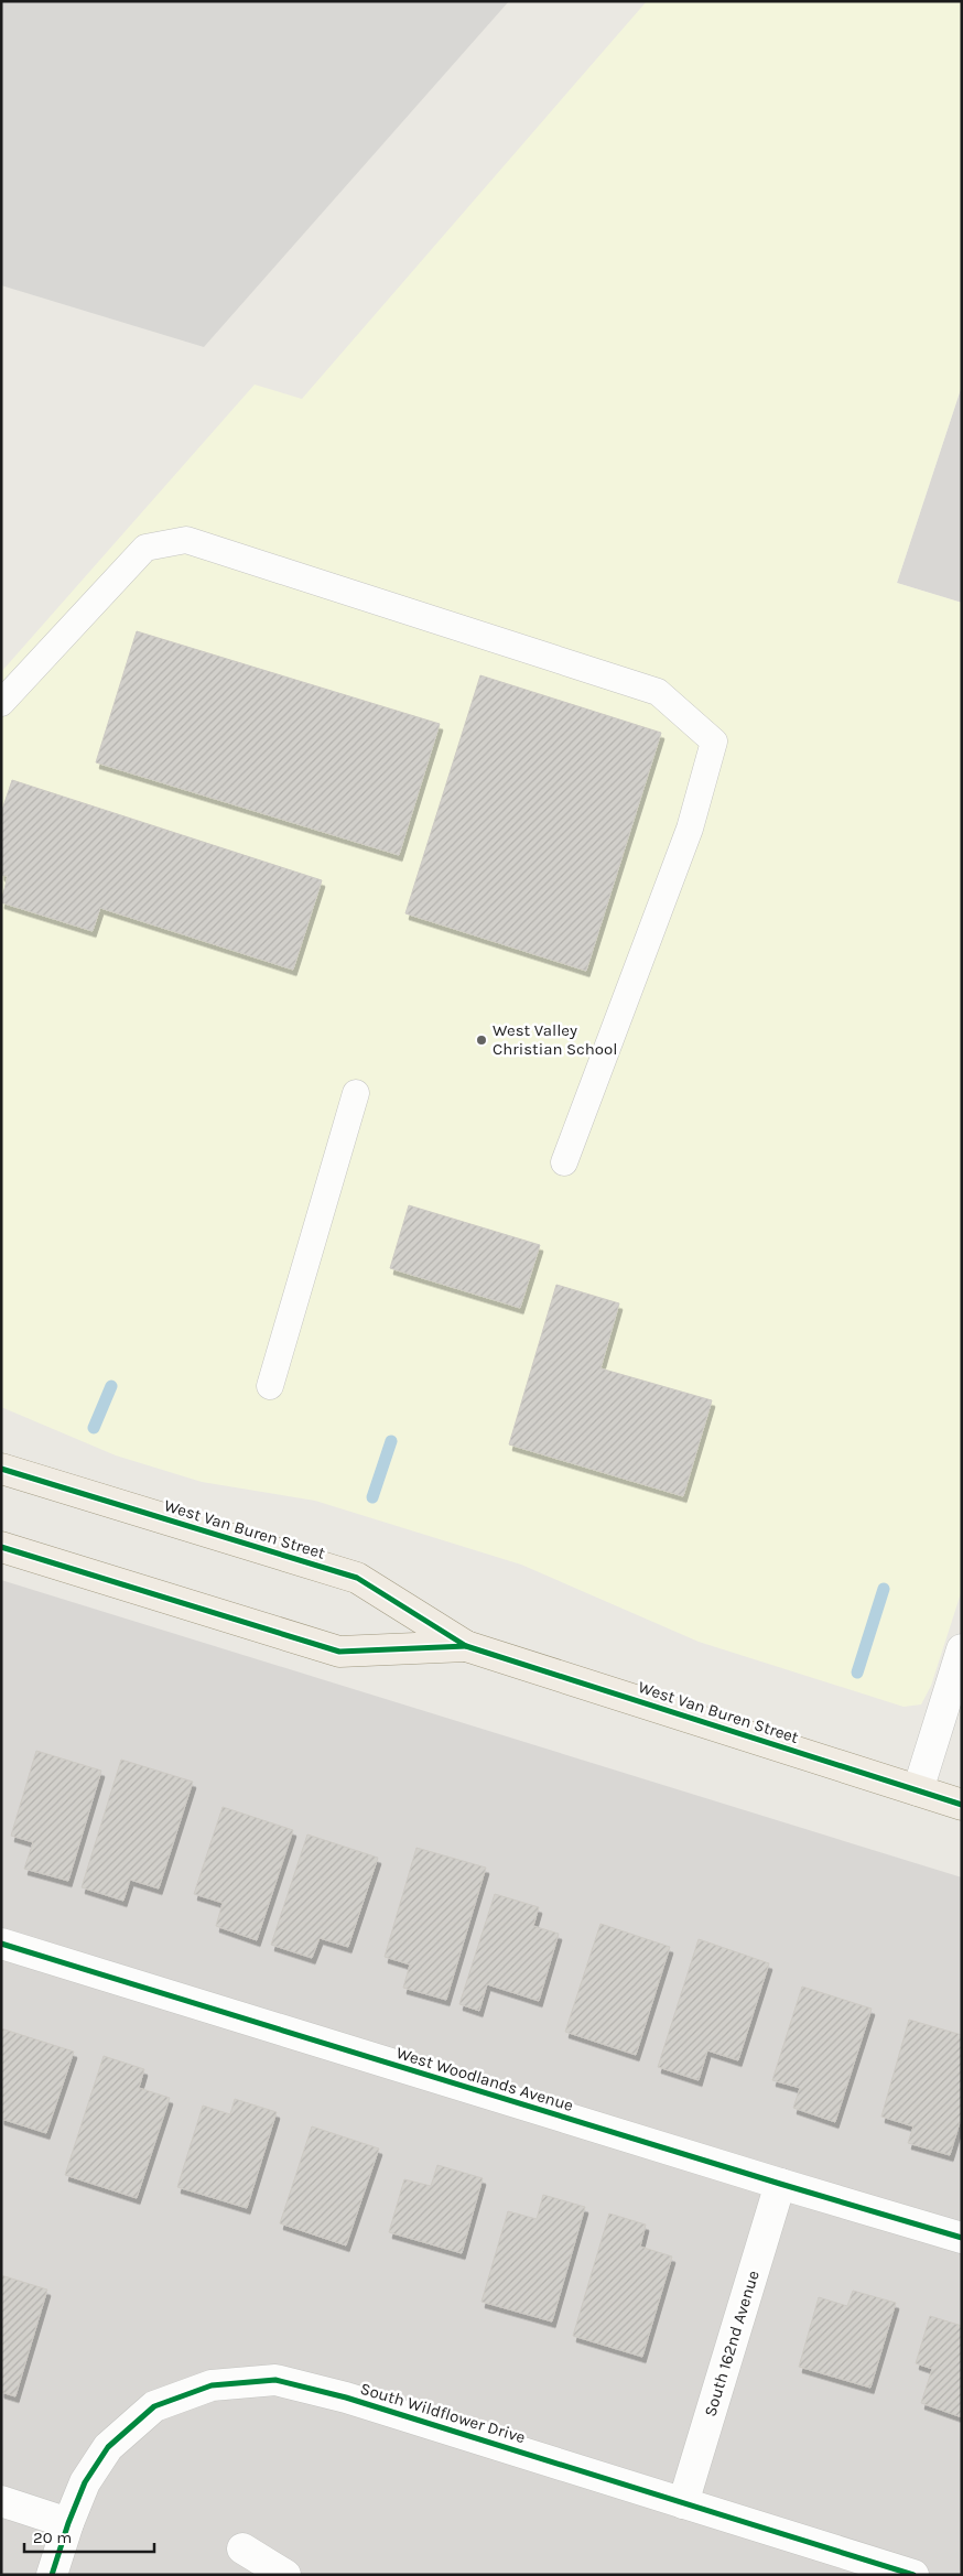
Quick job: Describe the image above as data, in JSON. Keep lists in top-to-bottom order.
{
  "streets": {
    "main road": ["West Van Buren Street"],
    "street": ["West Woodlands Avenue", "South 162nd Avenue", "South Wildflower Drive"]
  },
  "crossings": [
    ["West Woodlands Avenue", "South 162nd Avenue"],
    ["South 162nd Avenue", "South Wildflower Drive"]
  ],
  "places": ["West Valley Christian School"],
  "scale_bar": "20 m"
}
